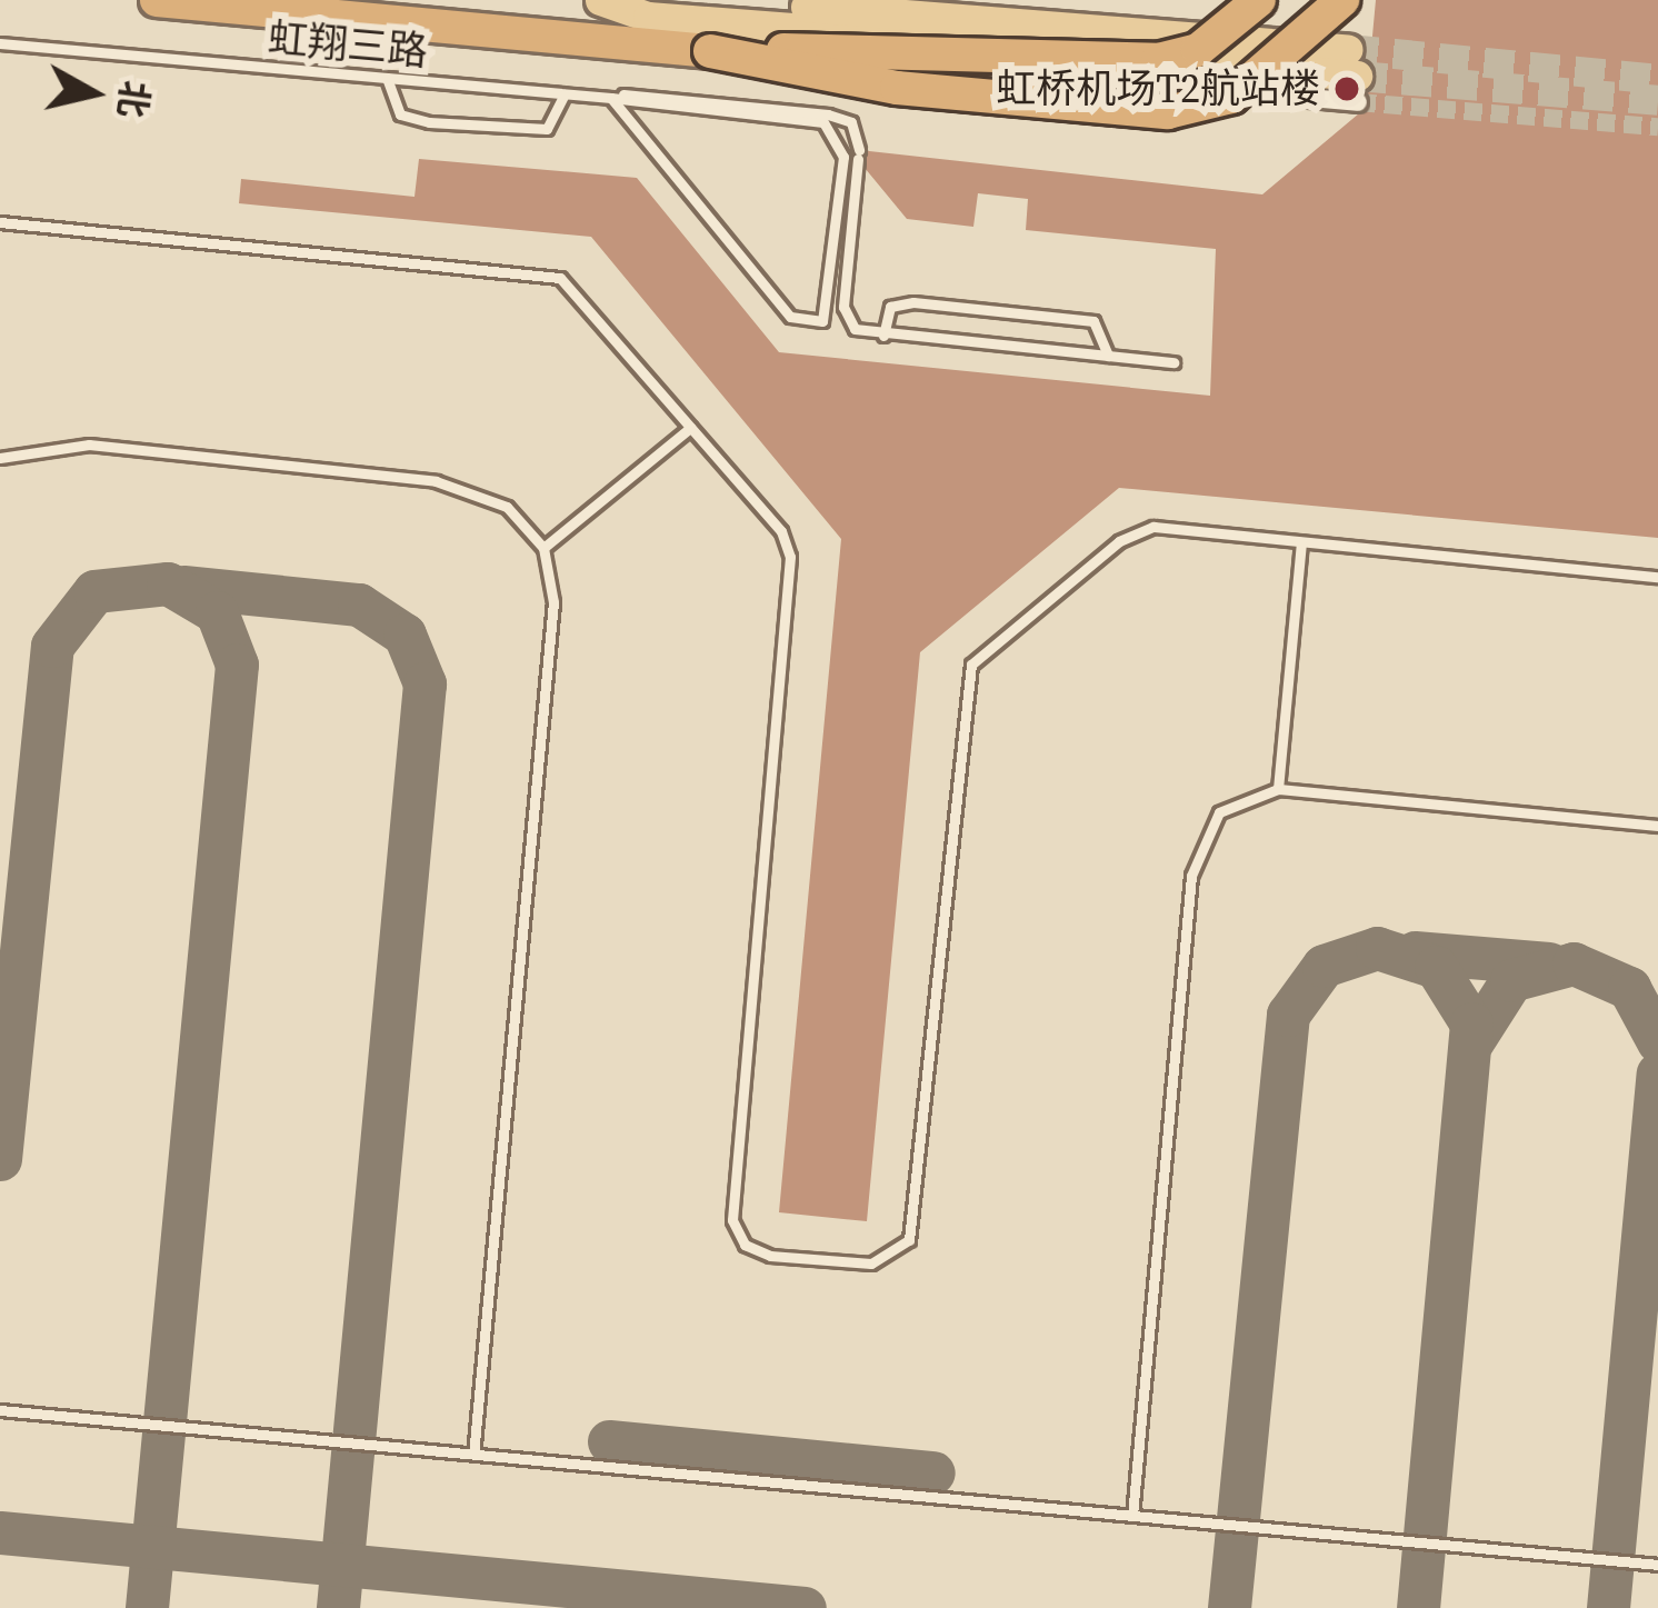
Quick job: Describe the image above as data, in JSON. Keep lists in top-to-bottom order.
{
  "streets": {
    "lane": ["虹翔三路"]
  },
  "places": ["虹桥机场T2航站楼"],
  "north": "right"
}
